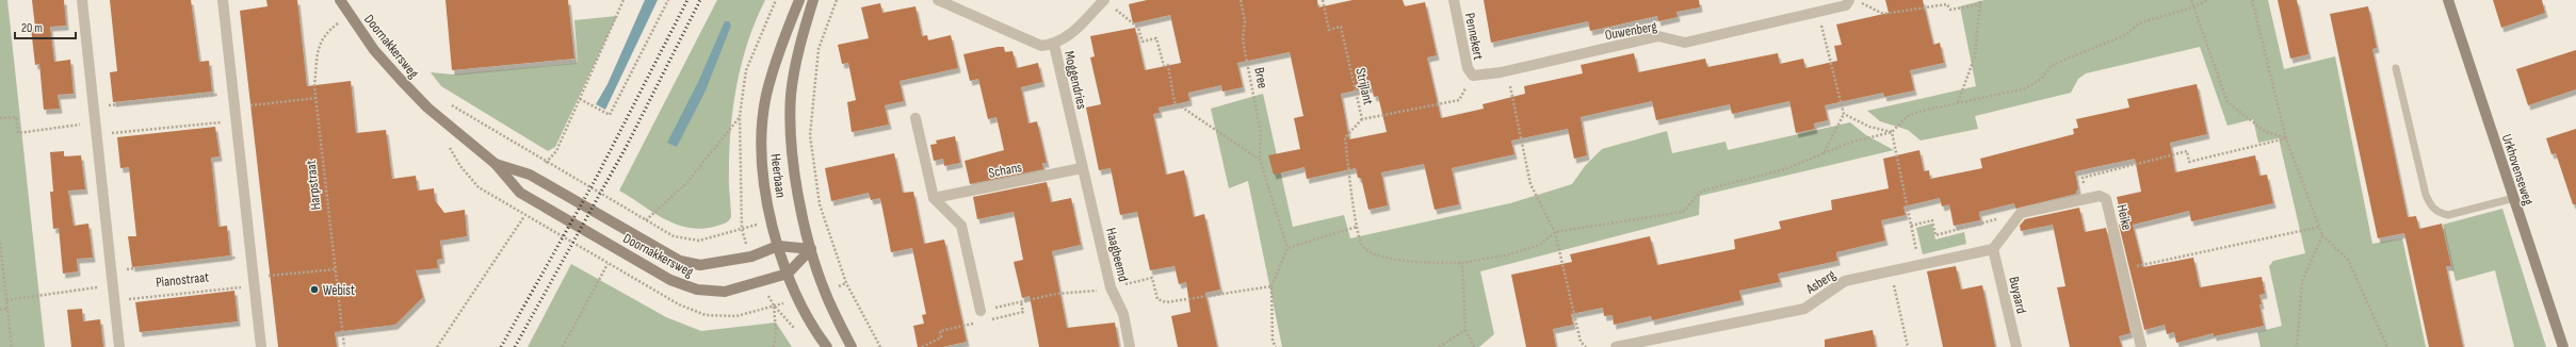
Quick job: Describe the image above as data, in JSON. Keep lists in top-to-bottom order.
{
  "streets": {
    "street": [
      "Ouwenberg",
      "Pennekert",
      "Doornakkersweg",
      "Moggendries",
      "Schans",
      "Urkhovenseweg",
      "Heerbaan",
      "Heike",
      "Haagbeemd",
      "Asberg",
      "Buyaard"
    ],
    "path": [
      "Bree",
      "Strijlant",
      "Harpstraat",
      "Pianostraat"
    ]
  },
  "crossings": [
    ["Ouwenberg", "Pennekert"],
    ["Ouwenberg", "Strijlant"],
    ["Pennekert", "Strijlant"],
    ["Doornakkersweg", "Heerbaan"],
    ["Doornakkersweg", "Harpstraat"],
    ["Moggendries", "Schans"],
    ["Moggendries", "Haagbeemd"],
    ["Schans", "Haagbeemd"],
    ["Asberg", "Buyaard"]
  ],
  "places": ["Webist"],
  "scale_bar": "20 m"
}
